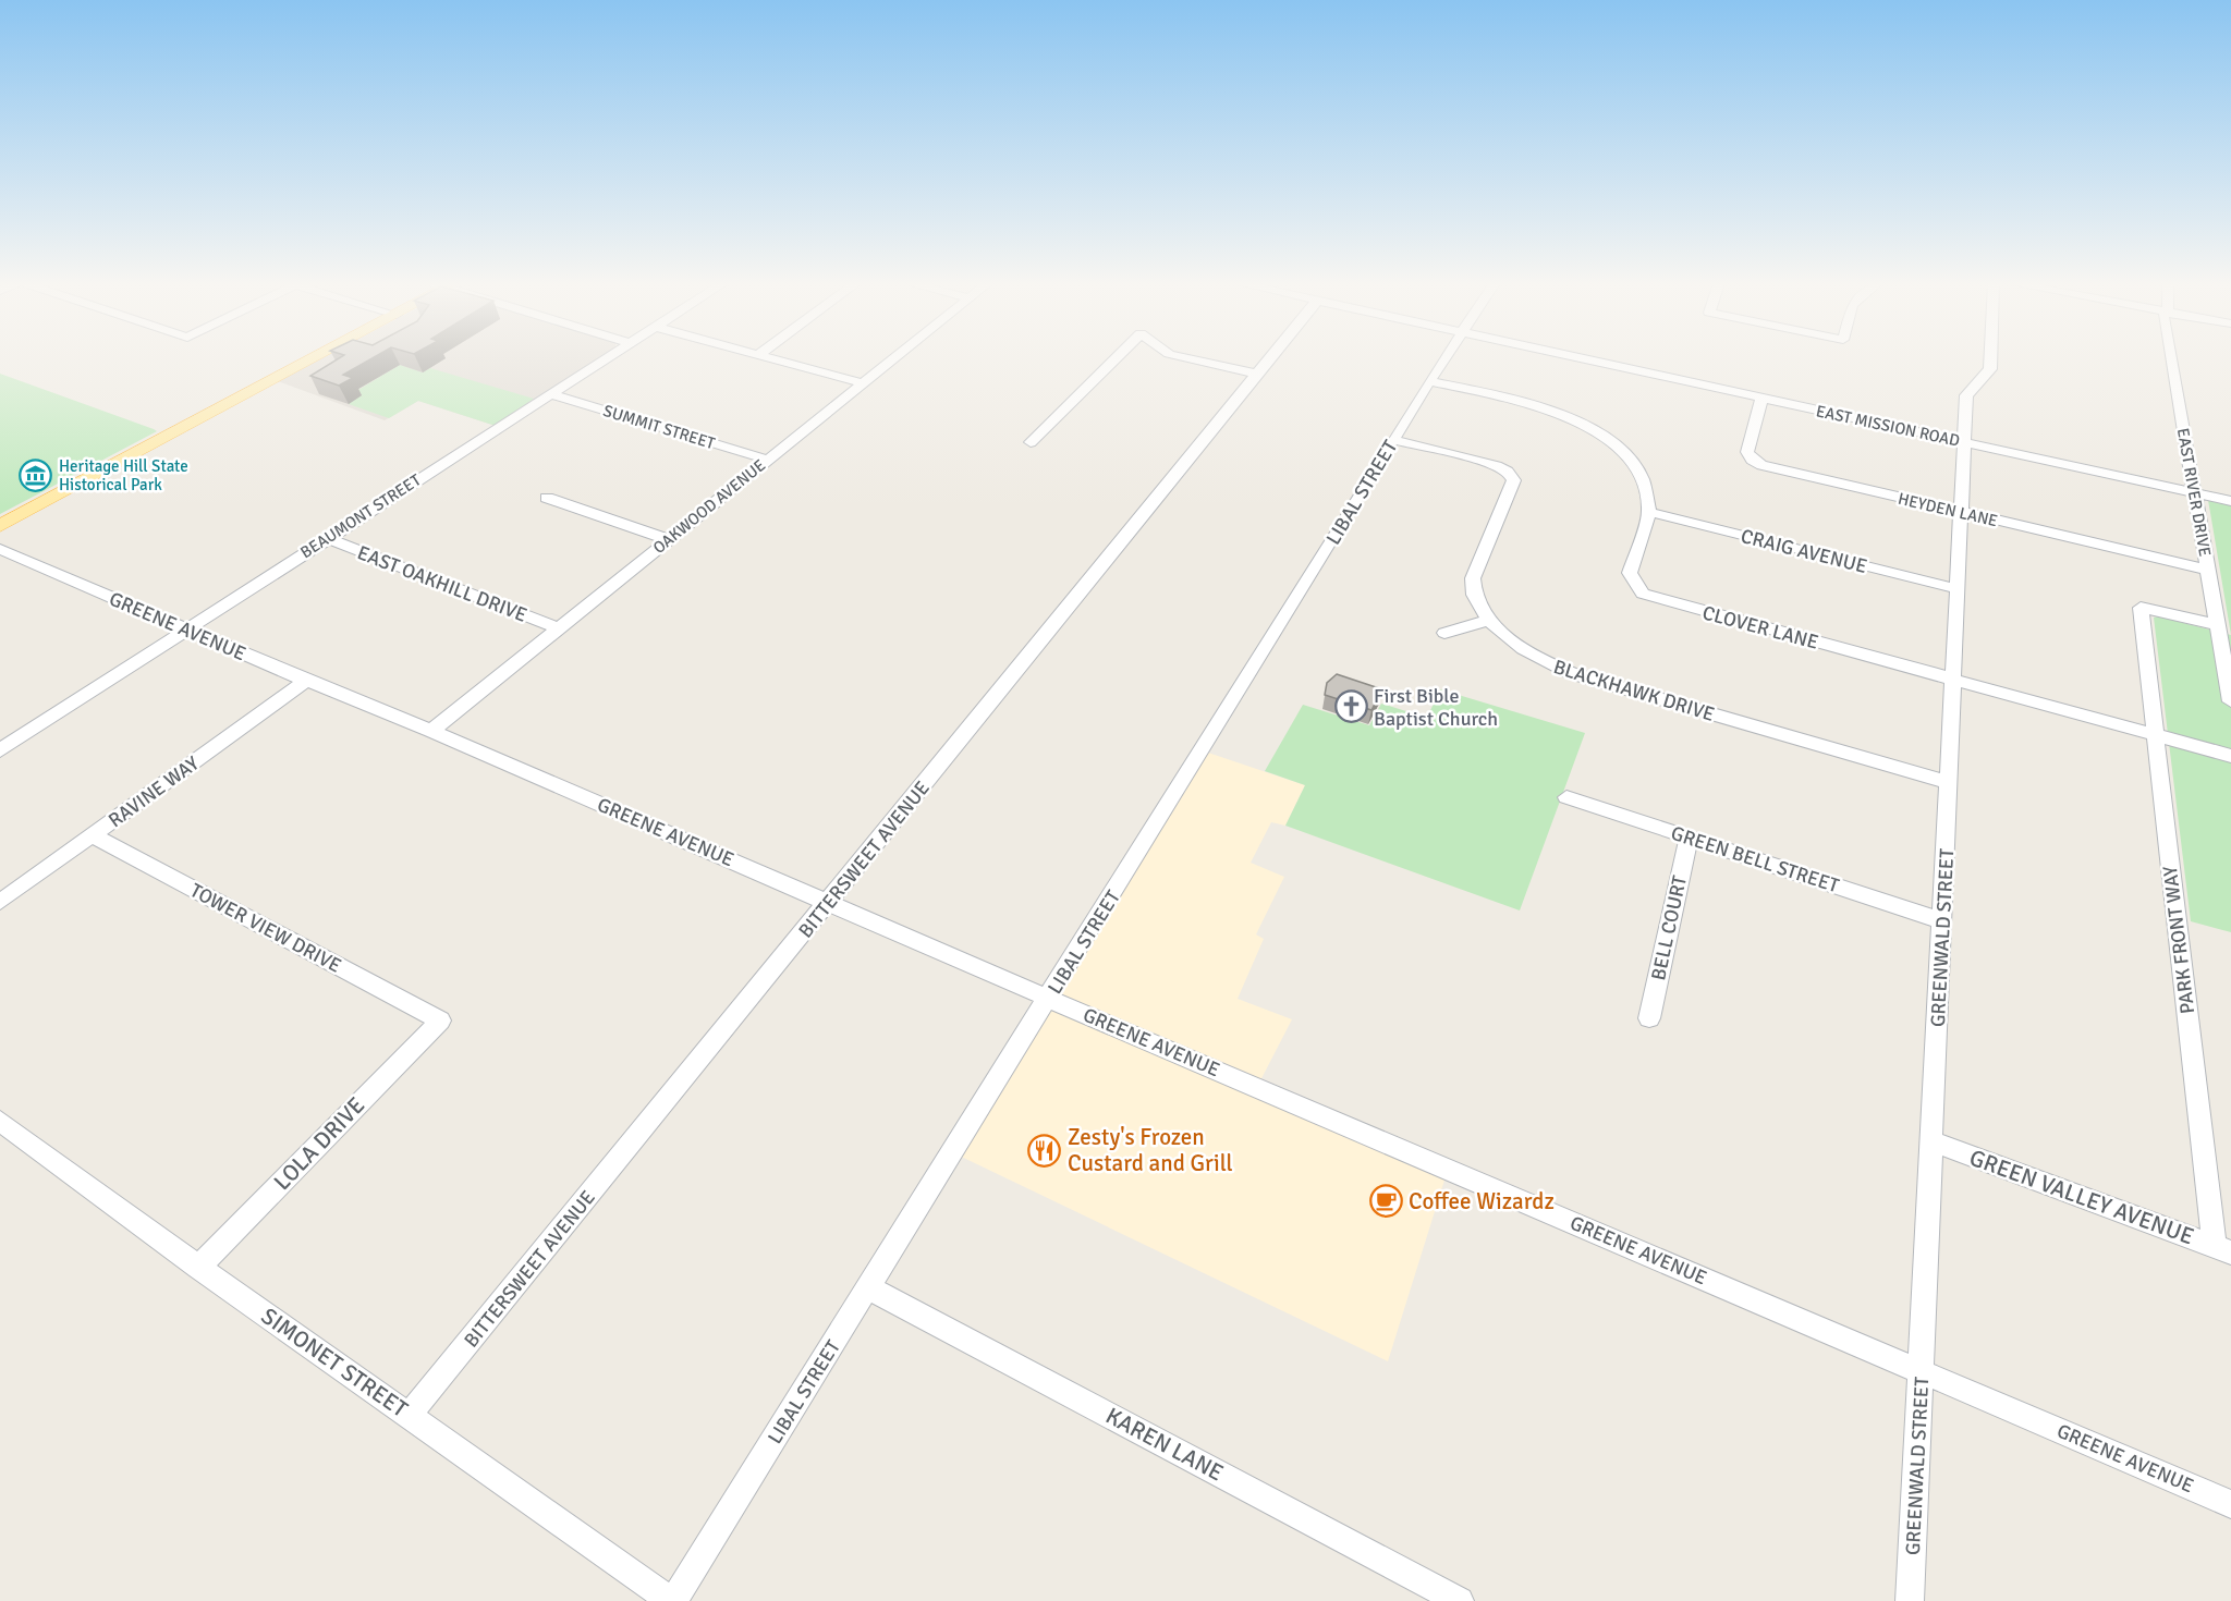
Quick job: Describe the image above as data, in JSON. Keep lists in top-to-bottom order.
{
  "streets": {
    "street": [
      "EAST MISSION ROAD",
      "SUMMIT STREET",
      "LIBAL STREET",
      "EAST RIVER DRIVE",
      "OAKWOOD AVENUE",
      "HEYDEN LANE",
      "BEAUMONT STREET",
      "CRAIG AVENUE",
      "EAST OAKHILL DRIVE",
      "GREENE AVENUE",
      "CLOVER LANE",
      "BLACKHAWK DRIVE",
      "RAVINE WAY",
      "BITTERSWEET AVENUE",
      "GREEN BELL STREET",
      "TOWER VIEW DRIVE",
      "BELL COURT",
      "GREENWALD STREET",
      "PARK FRONT WAY",
      "LOLA DRIVE",
      "GREEN VALLEY AVENUE",
      "SIMONET STREET",
      "KAREN LANE"
    ]
  },
  "crossings": [
    ["EAST MISSION ROAD", "EAST RIVER DRIVE"],
    ["EAST MISSION ROAD", "HEYDEN LANE"],
    ["EAST MISSION ROAD", "GREENWALD STREET"],
    ["SUMMIT STREET", "OAKWOOD AVENUE"],
    ["SUMMIT STREET", "BEAUMONT STREET"],
    ["LIBAL STREET", "GREENE AVENUE"],
    ["LIBAL STREET", "BLACKHAWK DRIVE"],
    ["LIBAL STREET", "SIMONET STREET"],
    ["LIBAL STREET", "KAREN LANE"],
    ["EAST RIVER DRIVE", "HEYDEN LANE"],
    ["EAST RIVER DRIVE", "PARK FRONT WAY"],
    ["OAKWOOD AVENUE", "EAST OAKHILL DRIVE"],
    ["OAKWOOD AVENUE", "GREENE AVENUE"],
    ["HEYDEN LANE", "GREENWALD STREET"],
    ["BEAUMONT STREET", "EAST OAKHILL DRIVE"],
    ["BEAUMONT STREET", "GREENE AVENUE"],
    ["CRAIG AVENUE", "CLOVER LANE"],
    ["CRAIG AVENUE", "GREENWALD STREET"],
    ["GREENE AVENUE", "RAVINE WAY"],
    ["GREENE AVENUE", "BITTERSWEET AVENUE"],
    ["GREENE AVENUE", "GREENWALD STREET"],
    ["CLOVER LANE", "GREENWALD STREET"],
    ["CLOVER LANE", "PARK FRONT WAY"],
    ["BLACKHAWK DRIVE", "GREENWALD STREET"],
    ["RAVINE WAY", "TOWER VIEW DRIVE"],
    ["BITTERSWEET AVENUE", "SIMONET STREET"],
    ["GREEN BELL STREET", "BELL COURT"],
    ["GREEN BELL STREET", "GREENWALD STREET"],
    ["TOWER VIEW DRIVE", "LOLA DRIVE"],
    ["GREENWALD STREET", "GREEN VALLEY AVENUE"],
    ["PARK FRONT WAY", "GREEN VALLEY AVENUE"],
    ["LOLA DRIVE", "SIMONET STREET"]
  ],
  "places": {
    "museum": ["Heritage Hill State Historical Park"],
    "church": ["First Bible Baptist Church"],
    "restaurant": ["Zesty's Frozen Custard and Grill"],
    "cafe": ["Coffee Wizardz"]
  }
}
